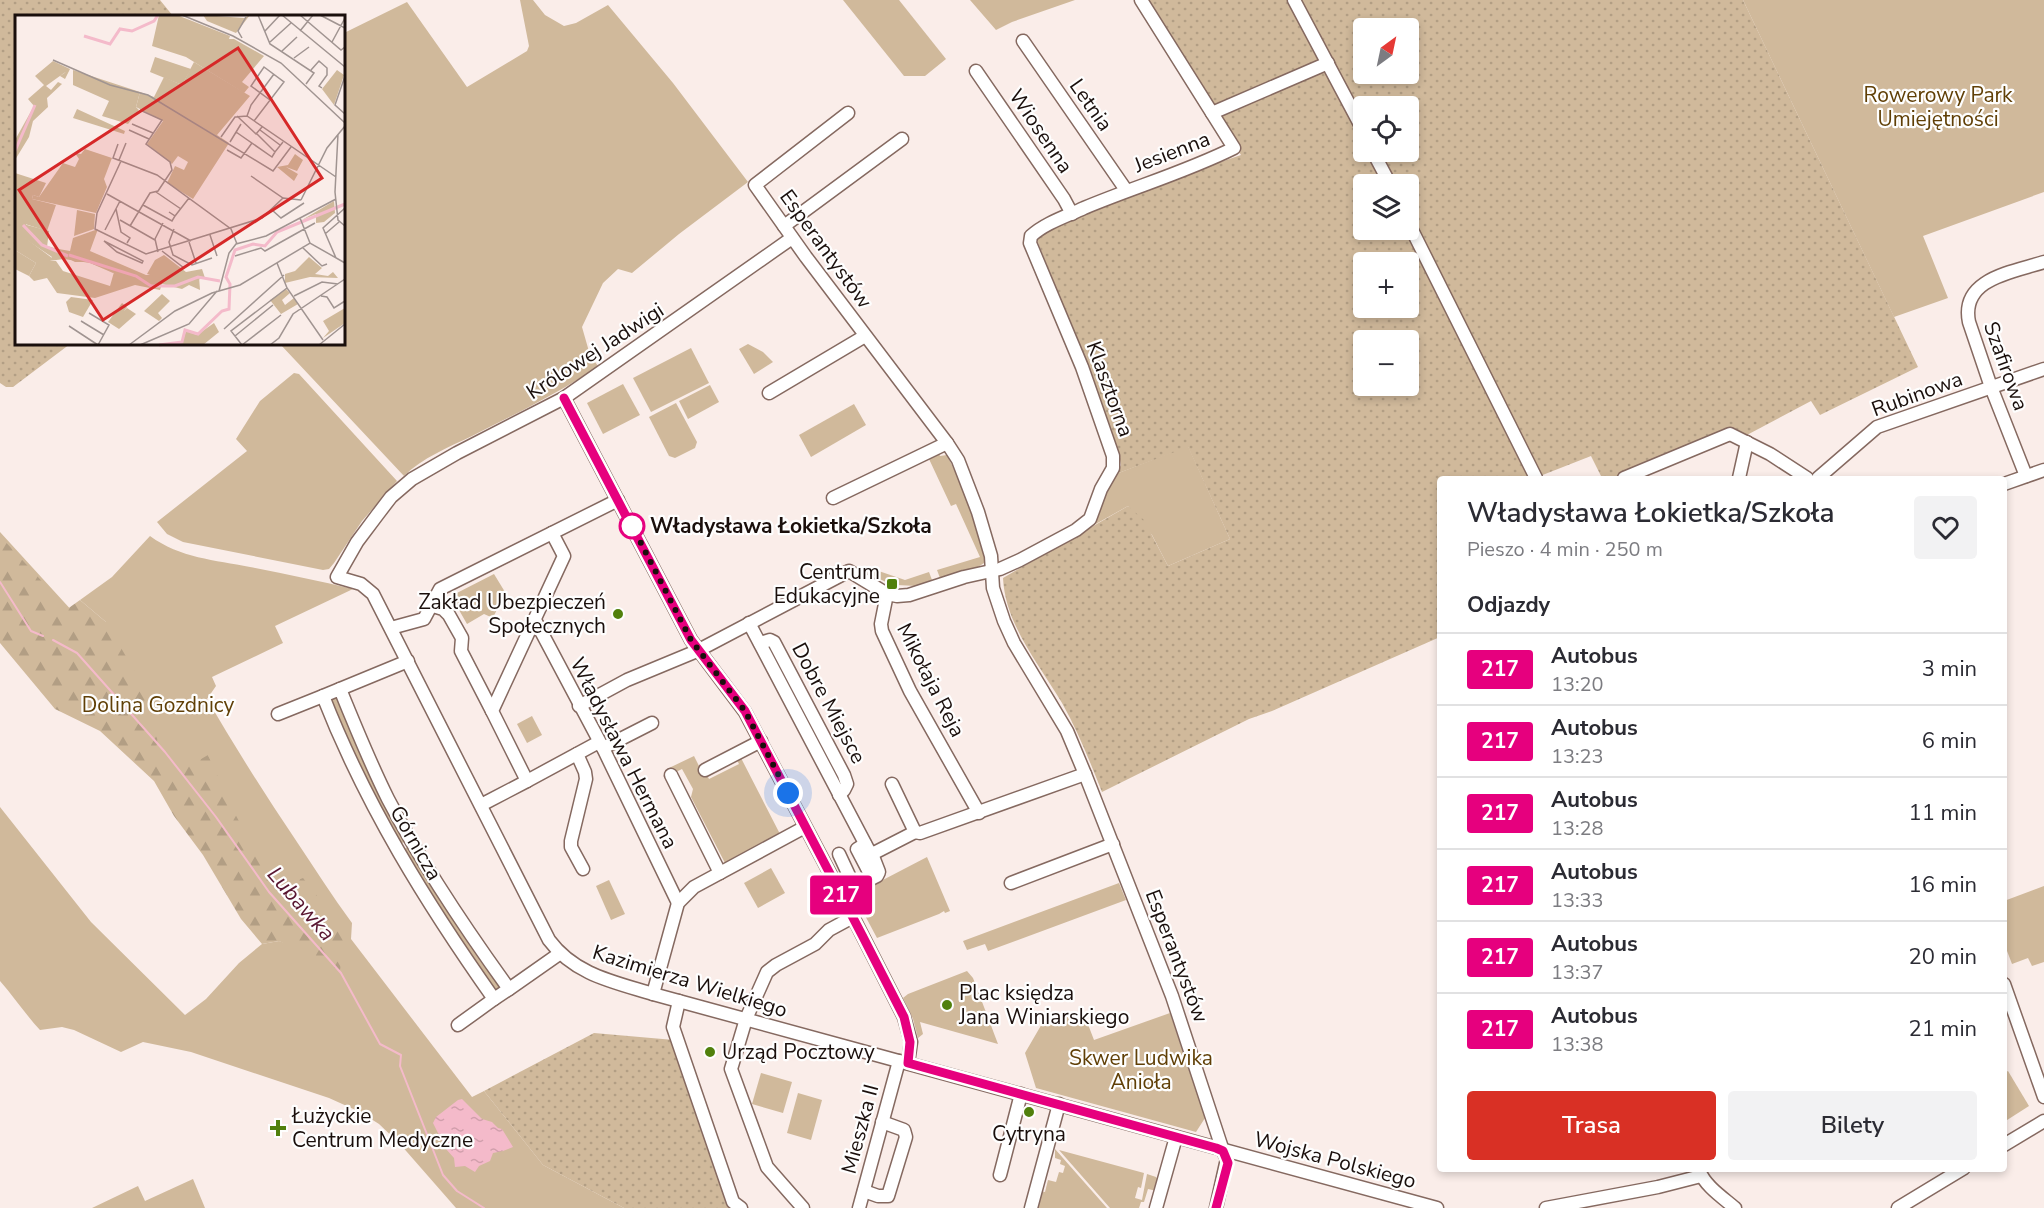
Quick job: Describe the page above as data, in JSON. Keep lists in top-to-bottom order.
{
  "streets": {
    "street": [
      "Letnia",
      "Wiosenna",
      "Jesienna",
      "Esperantystów",
      "Królowej Jadwigi",
      "Szafirowa",
      "Klasztorna",
      "Rubinowa",
      "Mikołaja Reja",
      "Dobre Miejsce",
      "Władysława Hermana",
      "Górnicza",
      "Kazimierza Wielkiego",
      "Mieszka II",
      "Wojska Polskiego"
    ]
  },
  "crossings": [
    ["Letnia", "Jesienna"],
    ["Wiosenna", "Jesienna"],
    ["Jesienna", "Klasztorna"],
    ["Esperantystów", "Królowej Jadwigi"],
    ["Esperantystów", "Klasztorna"],
    ["Esperantystów", "Mikołaja Reja"],
    ["Esperantystów", "Kazimierza Wielkiego"],
    ["Esperantystów", "Wojska Polskiego"],
    ["Królowej Jadwigi", "Kazimierza Wielkiego"],
    ["Królowej Jadwigi", "Mieszka II"],
    ["Szafirowa", "Rubinowa"],
    ["Klasztorna", "Mikołaja Reja"],
    ["Kazimierza Wielkiego", "Mieszka II"],
    ["Kazimierza Wielkiego", "Wojska Polskiego"]
  ],
  "water": ["Lubawka"],
  "parks": ["Rowerowy Park Umiejętności", "Dolina Gozdnicy", "Skwer Ludwika Anioła"],
  "places": {
    "other": [
      "Władysława Łokietka/Szkoła",
      "Zakład Ubezpieczeń Społecznych",
      "Plac księdza Jana Winiarskiego",
      "Urząd Pocztowy",
      "Cytryna"
    ],
    "transit": ["Centrum Edukacyjne"],
    "health": ["Łużyckie Centrum Medyczne"]
  },
  "lines": ["bus line 217"],
  "north": "top right",
  "page": {
    "on_map": "217",
    "map_buttons": ["+", "−"],
    "heading": [
      ["Władysława Łokietka/Szkoła", "Pieszo · 4 min · 250 m"],
      "Odjazdy"
    ],
    "list": [
      {
        "mark": "217",
        "name": "Autobus",
        "note": "13:20",
        "value": "3 min"
      },
      {
        "mark": "217",
        "name": "Autobus",
        "note": "13:23",
        "value": "6 min"
      },
      {
        "mark": "217",
        "name": "Autobus",
        "note": "13:28",
        "value": "11 min"
      },
      {
        "mark": "217",
        "name": "Autobus",
        "note": "13:33",
        "value": "16 min"
      },
      {
        "mark": "217",
        "name": "Autobus",
        "note": "13:37",
        "value": "20 min"
      },
      {
        "mark": "217",
        "name": "Autobus",
        "note": "13:38",
        "value": "21 min"
      }
    ],
    "buttons": ["Trasa", "Bilety"]
  }
}
